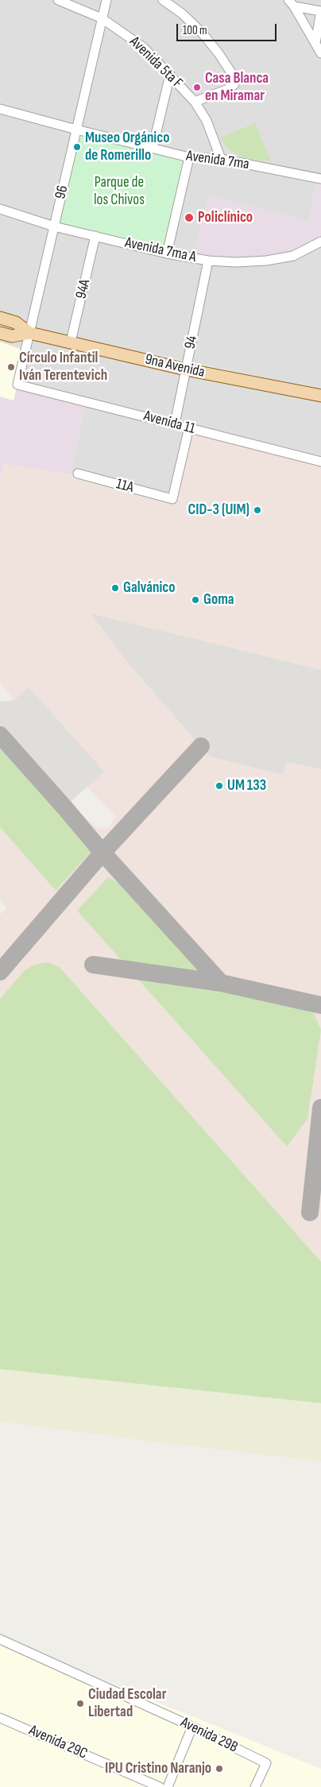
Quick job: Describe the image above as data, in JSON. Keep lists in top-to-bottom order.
{
  "streets": {
    "main road": ["9na Avenida"],
    "street": [
      "Avenida 5ta F",
      "Avenida 7ma",
      "96",
      "Avenida 7ma A",
      "94A",
      "94",
      "Avenida 11",
      "11A",
      "Avenida 29B",
      "Avenida 29C"
    ]
  },
  "crossings": [
    ["Avenida 5ta F", "Avenida 7ma"],
    ["Avenida 5ta F", "96"],
    ["Avenida 7ma", "96"],
    ["96", "Avenida 7ma A"],
    ["96", "9na Avenida"],
    ["96", "Avenida 11"],
    ["Avenida 7ma A", "94A"],
    ["Avenida 7ma A", "94"],
    ["94A", "9na Avenida"],
    ["94", "9na Avenida"],
    ["94", "Avenida 11"],
    ["Avenida 11", "11A"]
  ],
  "parks": ["Parque de los Chivos"],
  "places": [
    "Casa Blanca en Miramar",
    "Museo Orgánico de Romerillo",
    "Policlínico",
    "Círculo Infantil Iván Terentevich",
    "CID-3 (UIM)",
    "Galvánico",
    "Goma",
    "UM 133",
    "Ciudad Escolar Libertad",
    "IPU Cristino Naranjo"
  ],
  "scale_bar": "100 m"
}
